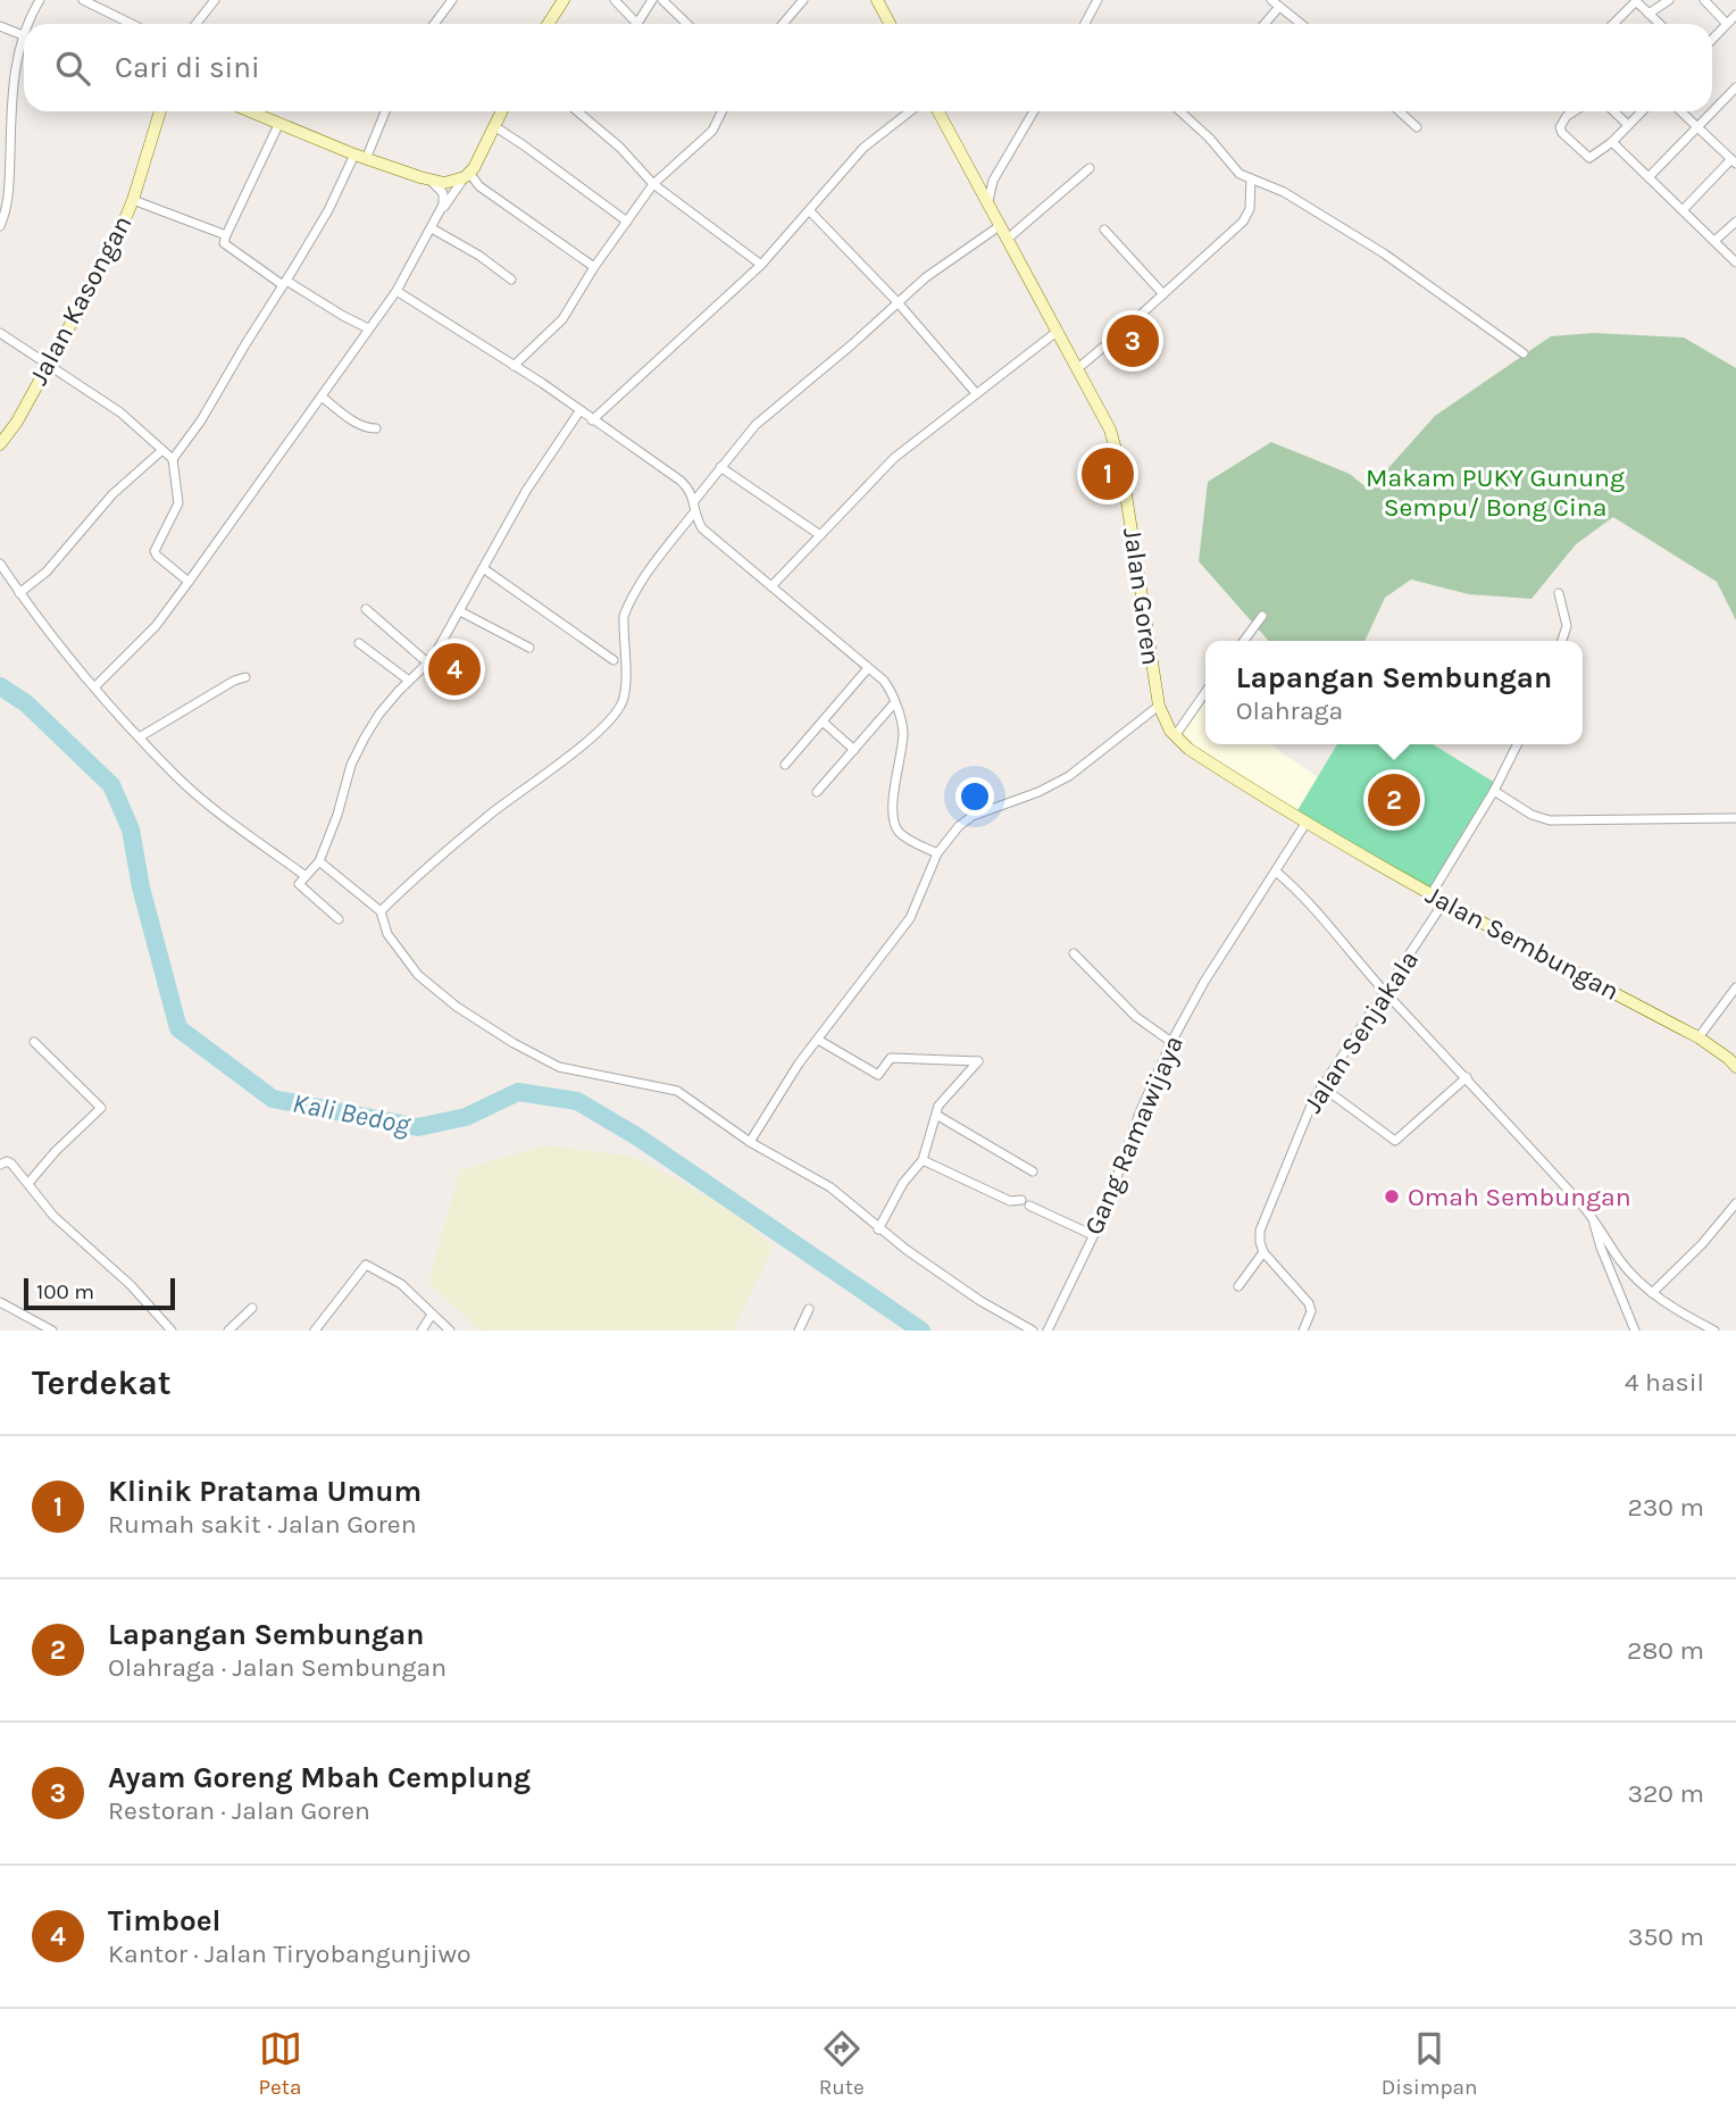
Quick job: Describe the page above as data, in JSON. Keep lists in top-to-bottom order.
{
  "streets": {
    "street": [
      "Jalan Kasongan",
      "Jalan Goren",
      "Jalan Sembungan",
      "Jalan Senjakala",
      "Gang Ramawijaya"
    ]
  },
  "crossings": [
    ["Jalan Goren", "Jalan Sembungan"],
    ["Jalan Goren", "Gang Ramawijaya"],
    ["Jalan Sembungan", "Jalan Senjakala"],
    ["Jalan Sembungan", "Gang Ramawijaya"]
  ],
  "water": ["Kali Bedog"],
  "parks": ["Makam PUKY Gunung Sempu/ Bong Cina"],
  "places": ["Omah Sembungan"],
  "scale_bar": "100 m",
  "page": {
    "search": "Cari di sini",
    "pins": [
      "3",
      "1",
      "4",
      "2"
    ],
    "popup": ["Lapangan Sembungan", "Olahraga"],
    "scale": "100 m",
    "heading": ["Terdekat", "4 hasil"],
    "list": [
      {
        "mark": "1",
        "name": "Klinik Pratama Umum",
        "note": "Rumah sakit · Jalan Goren",
        "value": "230 m"
      },
      {
        "mark": "2",
        "name": "Lapangan Sembungan",
        "note": "Olahraga · Jalan Sembungan",
        "value": "280 m"
      },
      {
        "mark": "3",
        "name": "Ayam Goreng Mbah Cemplung",
        "note": "Restoran · Jalan Goren",
        "value": "320 m"
      },
      {
        "mark": "4",
        "name": "Timboel",
        "note": "Kantor · Jalan Tiryobangunjiwo",
        "value": "350 m"
      }
    ],
    "nav": ["Peta", "Rute", "Disimpan"]
  }
}
